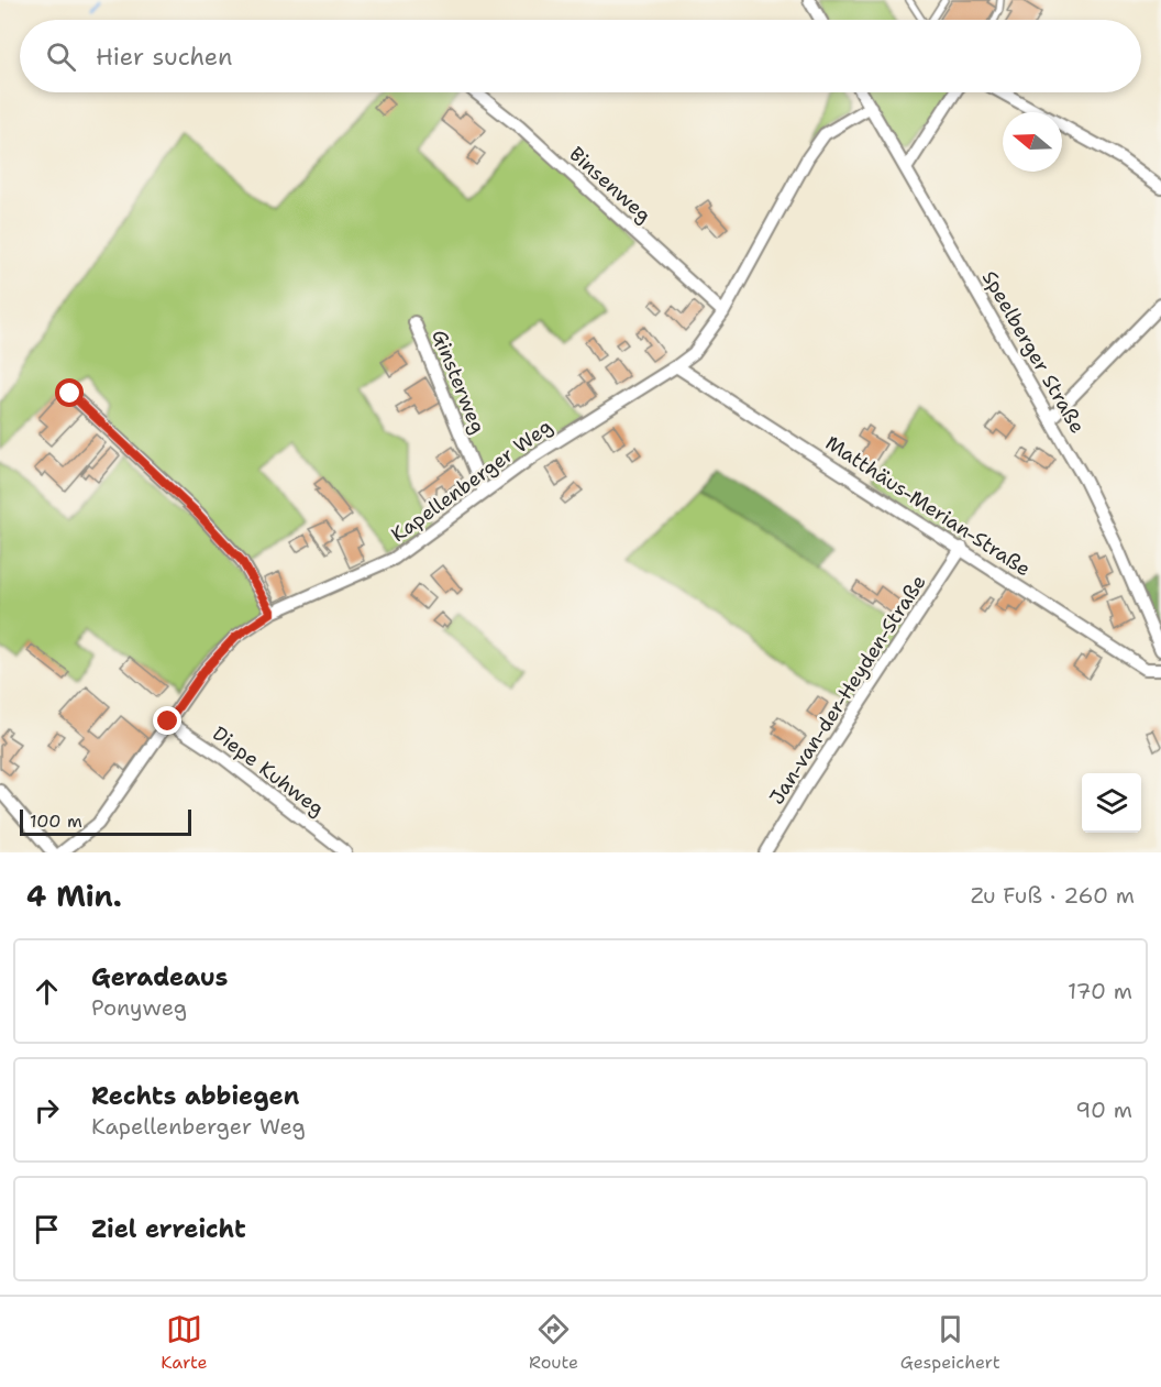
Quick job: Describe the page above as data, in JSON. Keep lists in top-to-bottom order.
{
  "streets": {
    "street": [
      "Binsenweg",
      "Speelberger Straße",
      "Ginsterweg",
      "Kapellenberger Weg",
      "Matthäus-Merian-Straße",
      "Jan-van-der-Heyden-Straße",
      "Diepe Kuhweg"
    ]
  },
  "crossings": [
    ["Binsenweg", "Kapellenberger Weg"],
    ["Speelberger Straße", "Kapellenberger Weg"],
    ["Ginsterweg", "Kapellenberger Weg"],
    ["Kapellenberger Weg", "Matthäus-Merian-Straße"],
    ["Kapellenberger Weg", "Diepe Kuhweg"],
    ["Matthäus-Merian-Straße", "Jan-van-der-Heyden-Straße"]
  ],
  "scale_bar": "100 m",
  "north": "left",
  "page": {
    "search": "Hier suchen",
    "scale": "100 m",
    "heading": ["4 Min.", "Zu Fuß · 260 m"],
    "list": [
      ["Geradeaus", "Ponyweg", "170 m"],
      ["Rechts abbiegen", "Kapellenberger Weg", "90 m"],
      "Ziel erreicht"
    ],
    "nav": ["Karte", "Route", "Gespeichert"]
  }
}
